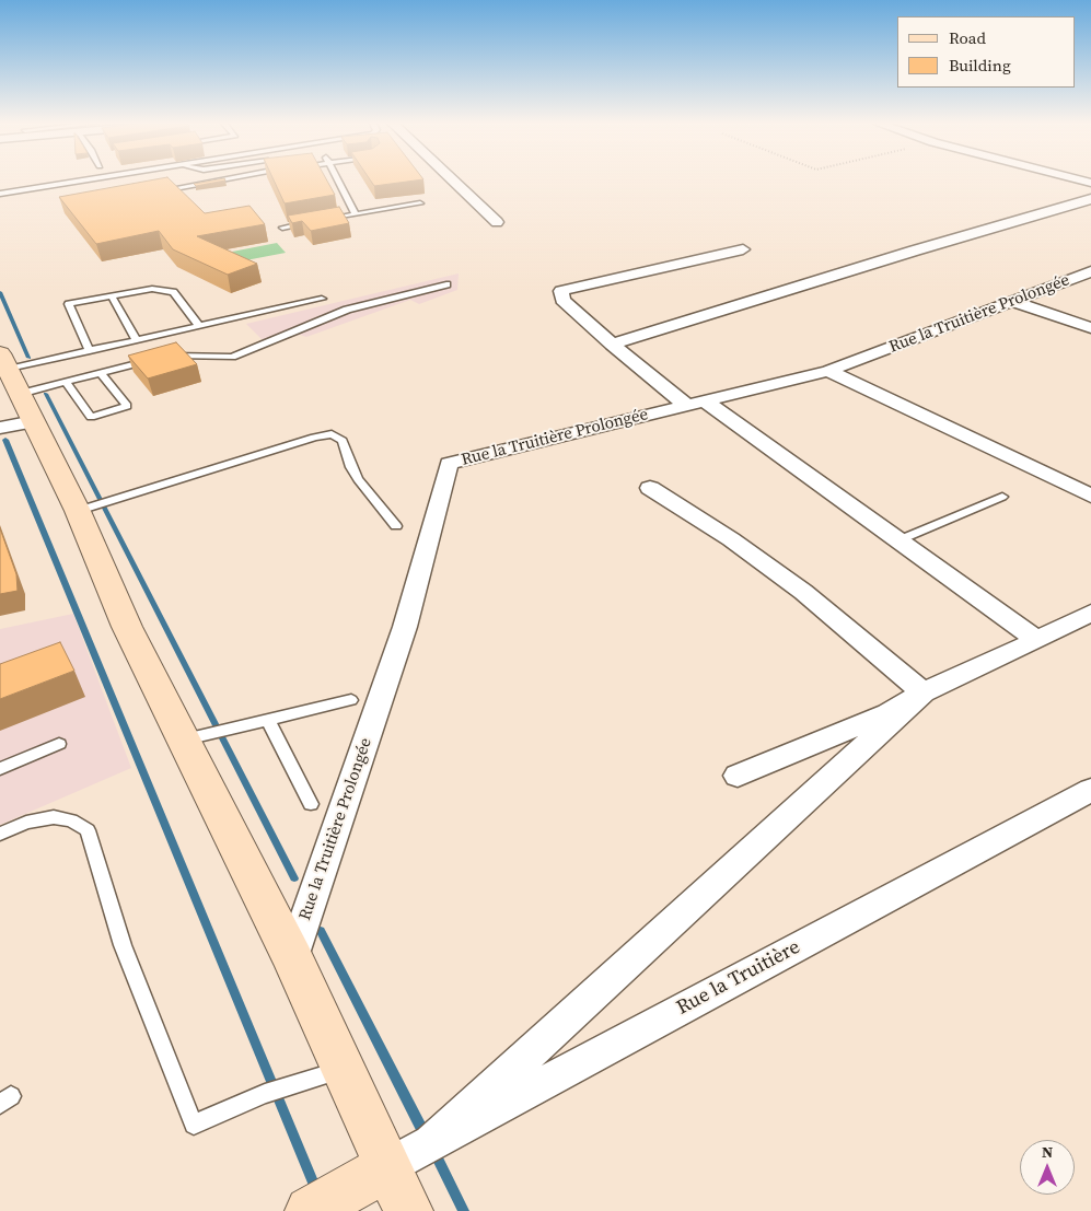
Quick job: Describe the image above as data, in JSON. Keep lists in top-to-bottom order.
{
  "streets": {
    "street": ["Rue la Truitière Prolongée", "Rue la Truitière"]
  },
  "legend": ["Road", "Building"],
  "north": "top"
}
